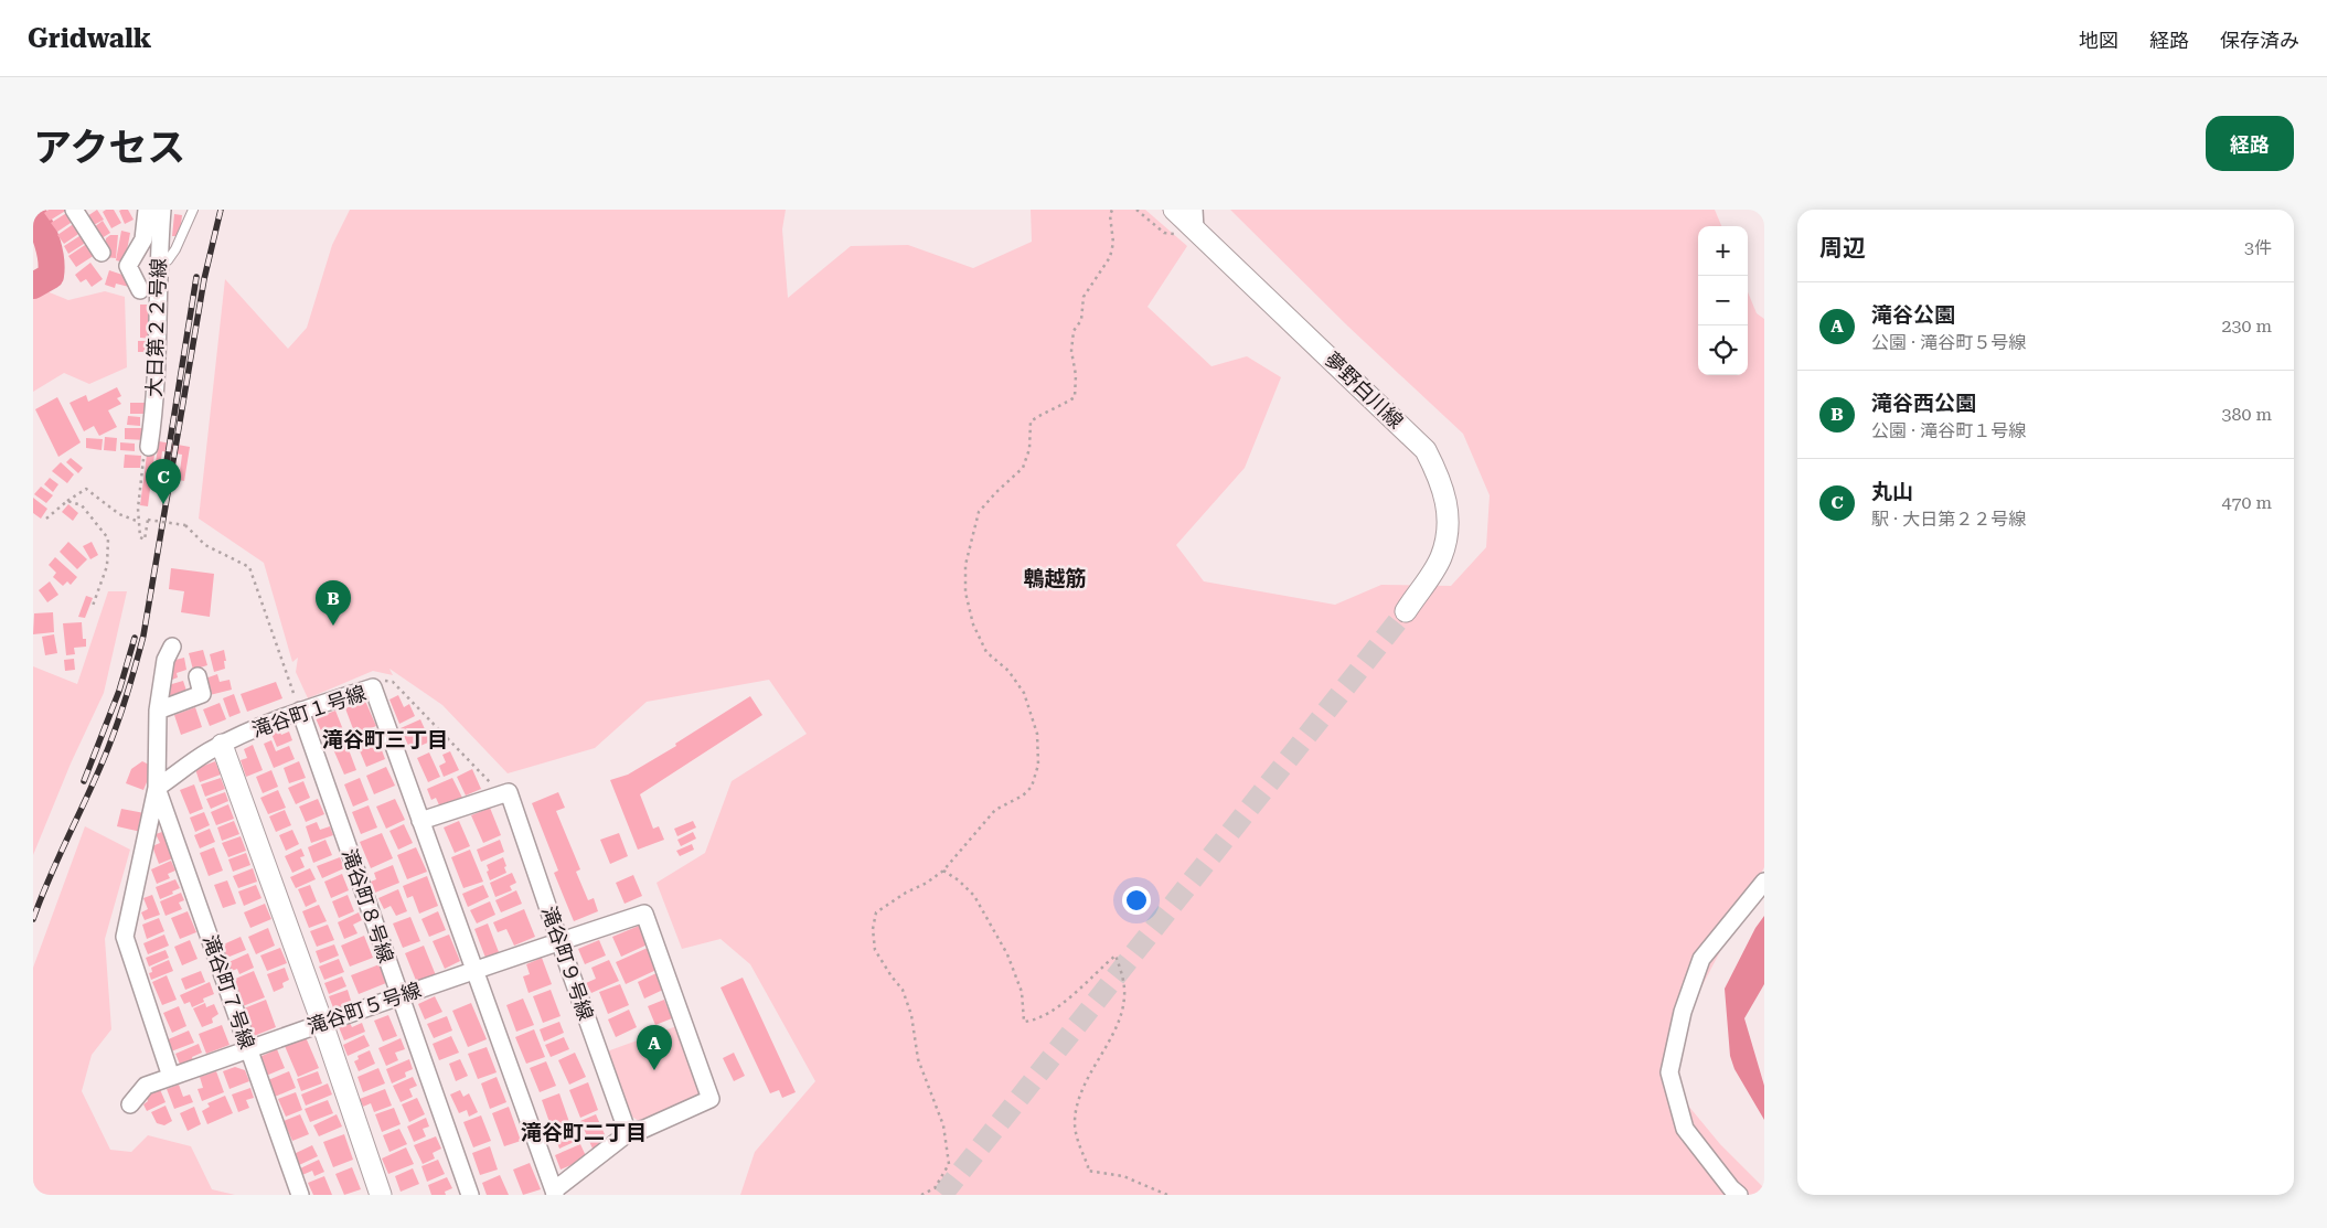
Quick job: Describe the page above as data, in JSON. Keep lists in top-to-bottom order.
{
  "streets": {
    "street": [
      "大日第２２号線",
      "夢野白川線",
      "滝谷町１号線",
      "滝谷町８号線",
      "滝谷町９号線",
      "滝谷町７号線",
      "滝谷町５号線"
    ]
  },
  "crossings": [
    ["滝谷町１号線", "滝谷町８号線"],
    ["滝谷町１号線", "滝谷町５号線"],
    ["滝谷町８号線", "滝谷町５号線"],
    ["滝谷町９号線", "滝谷町５号線"],
    ["滝谷町７号線", "滝谷町５号線"]
  ],
  "districts": ["鵯越筋", "滝谷町三丁目", "滝谷町二丁目"],
  "page": {
    "header": "Gridwalk",
    "nav": ["地図", "経路", "保存済み"],
    "title": "アクセス",
    "buttons": "経路",
    "heading": ["周辺", "3件"],
    "map_buttons": ["+", "−"],
    "list": [
      {
        "mark": "A",
        "name": "滝谷公園",
        "note": "公園 · 滝谷町５号線",
        "value": "230 m"
      },
      {
        "mark": "B",
        "name": "滝谷西公園",
        "note": "公園 · 滝谷町１号線",
        "value": "380 m"
      },
      {
        "mark": "C",
        "name": "丸山",
        "note": "駅 · 大日第２２号線",
        "value": "470 m"
      }
    ],
    "pins": ["C", "B", "A"]
  }
}
